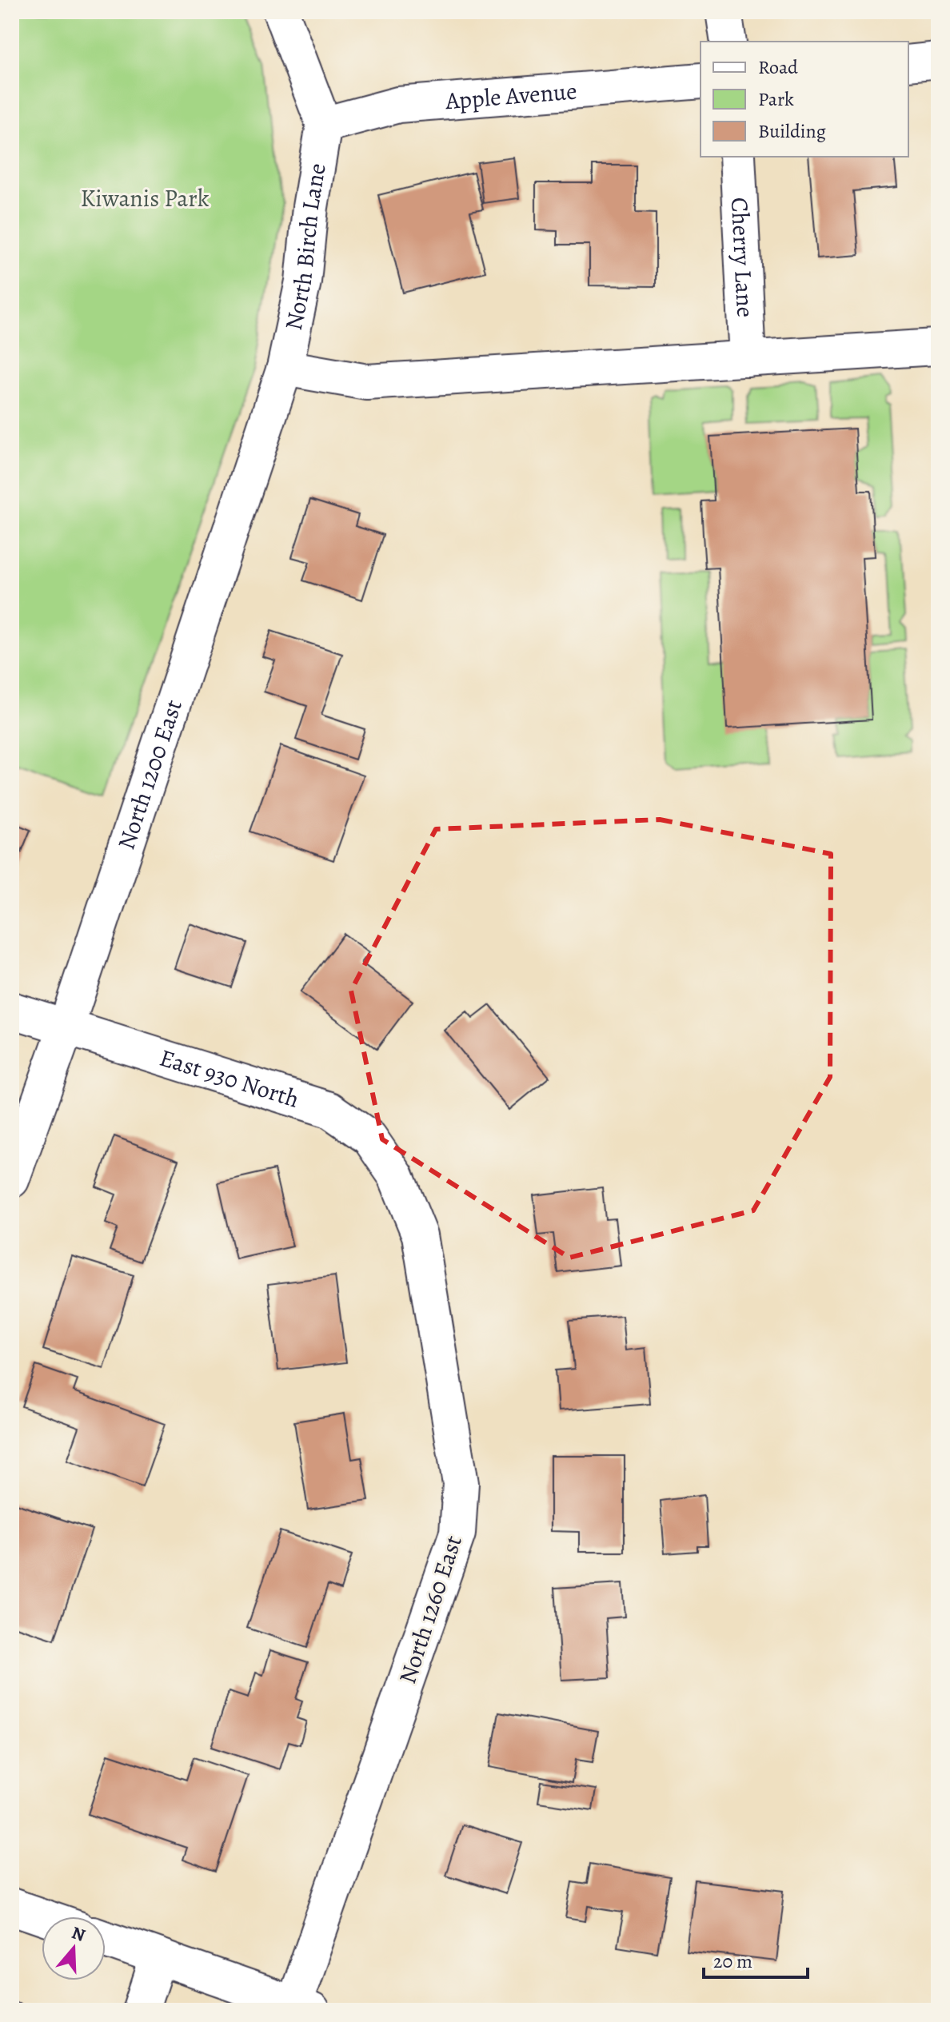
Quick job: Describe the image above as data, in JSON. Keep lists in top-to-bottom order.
{
  "streets": {
    "street": [
      "Apple Avenue",
      "North Birch Lane",
      "Cherry Lane",
      "North 1200 East",
      "East 930 North",
      "North 1260 East"
    ]
  },
  "crossings": [
    ["Apple Avenue", "North Birch Lane"],
    ["North Birch Lane", "North 1200 East"],
    ["North 1200 East", "East 930 North"],
    ["East 930 North", "North 1260 East"]
  ],
  "parks": ["Kiwanis Park"],
  "legend": ["Road", "Park", "Building"],
  "scale_bar": "20 m",
  "north": "top"
}
